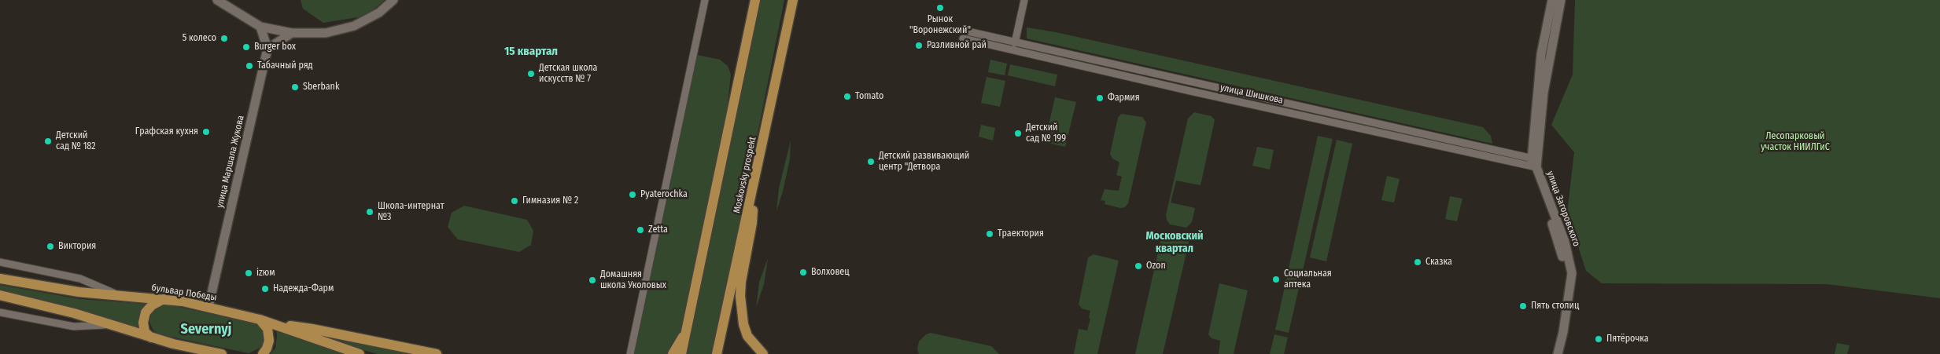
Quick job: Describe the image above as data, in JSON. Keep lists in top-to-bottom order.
{
  "streets": {
    "main road": ["Moskovsky prospekt", "бульвар Победы"],
    "street": ["улица Шишкова", "улица Маршала Жукова", "улица Загоровского"]
  },
  "crossings": [
    ["улица Шишкова", "улица Загоровского"],
    ["улица Маршала Жукова", "бульвар Победы"]
  ],
  "districts": ["15 квартал", "Московский квартал", "Severnyj"],
  "parks": ["Лесопарковый участок НИИЛГиС"],
  "places": [
    "Рынок \"Воронежский\"",
    "5 колесо",
    "Разливной рай",
    "Burger box",
    "Табачный ряд",
    "Детская школа искусств № 7",
    "Sberbank",
    "Tomato",
    "Фармия",
    "Графская кухня",
    "Детский сад № 199",
    "Детский сад № 182",
    "Детский развивающий центр \"Детвора",
    "Pyaterochka",
    "Гимназия № 2",
    "Школа-интернат №3",
    "Zetta",
    "Траектория",
    "Виктория",
    "Сказка",
    "Ozon",
    "Волховец",
    "izюм",
    "Социальная аптека",
    "Домашняя школа Уколовых",
    "Надежда-Фарм",
    "Пять столиц",
    "Пятёрочка"
  ]
}
